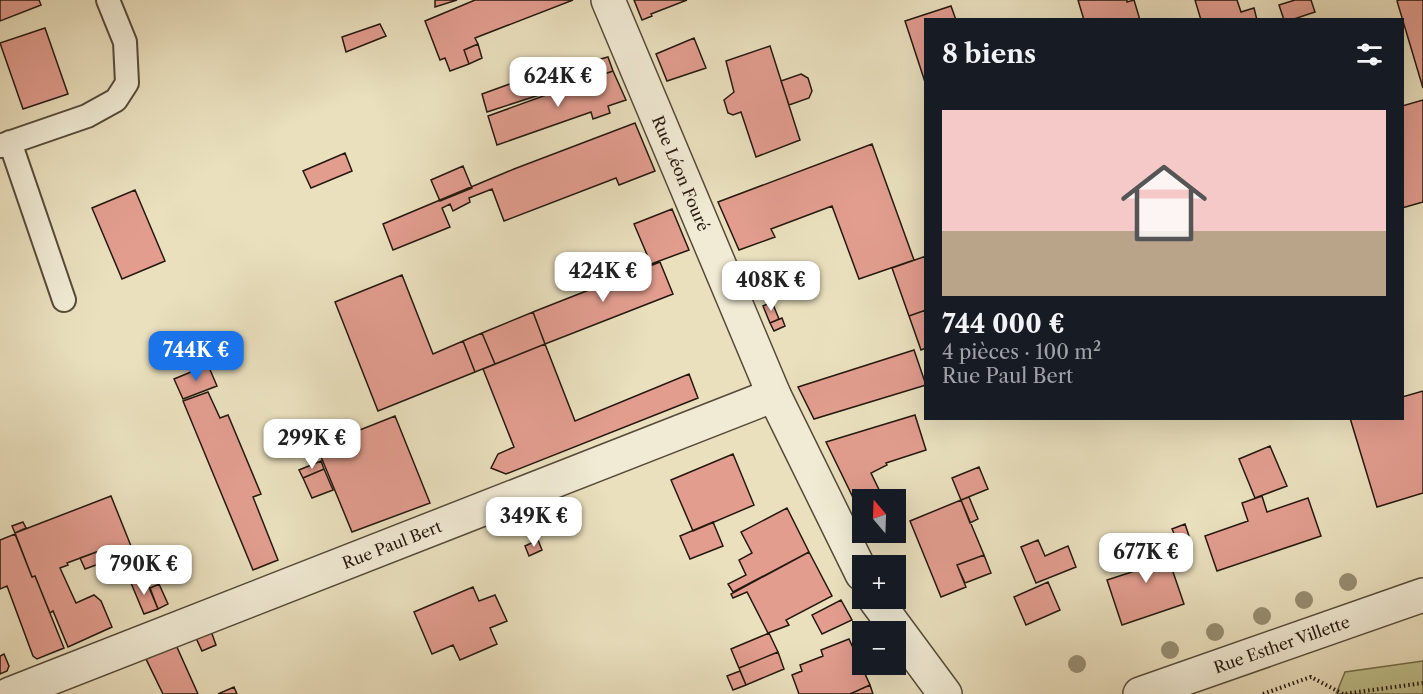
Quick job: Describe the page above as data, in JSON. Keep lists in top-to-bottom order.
{
  "streets": {
    "street": ["Rue Léon Fouré", "Rue Paul Bert", "Rue Esther Villette"]
  },
  "crossings": [
    ["Rue Léon Fouré", "Rue Paul Bert"]
  ],
  "north": "top",
  "page": {
    "heading": "8 biens",
    "price": [
      "624K €",
      "424K €",
      "408K €",
      "744K €",
      "299K €",
      "349K €",
      "677K €",
      "790K €"
    ],
    "list": [
      {
        "name": "744 000 €",
        "note": "4 pièces · 100 m² · Rue Paul Bert"
      }
    ],
    "map_buttons": ["+", "−"]
  }
}
